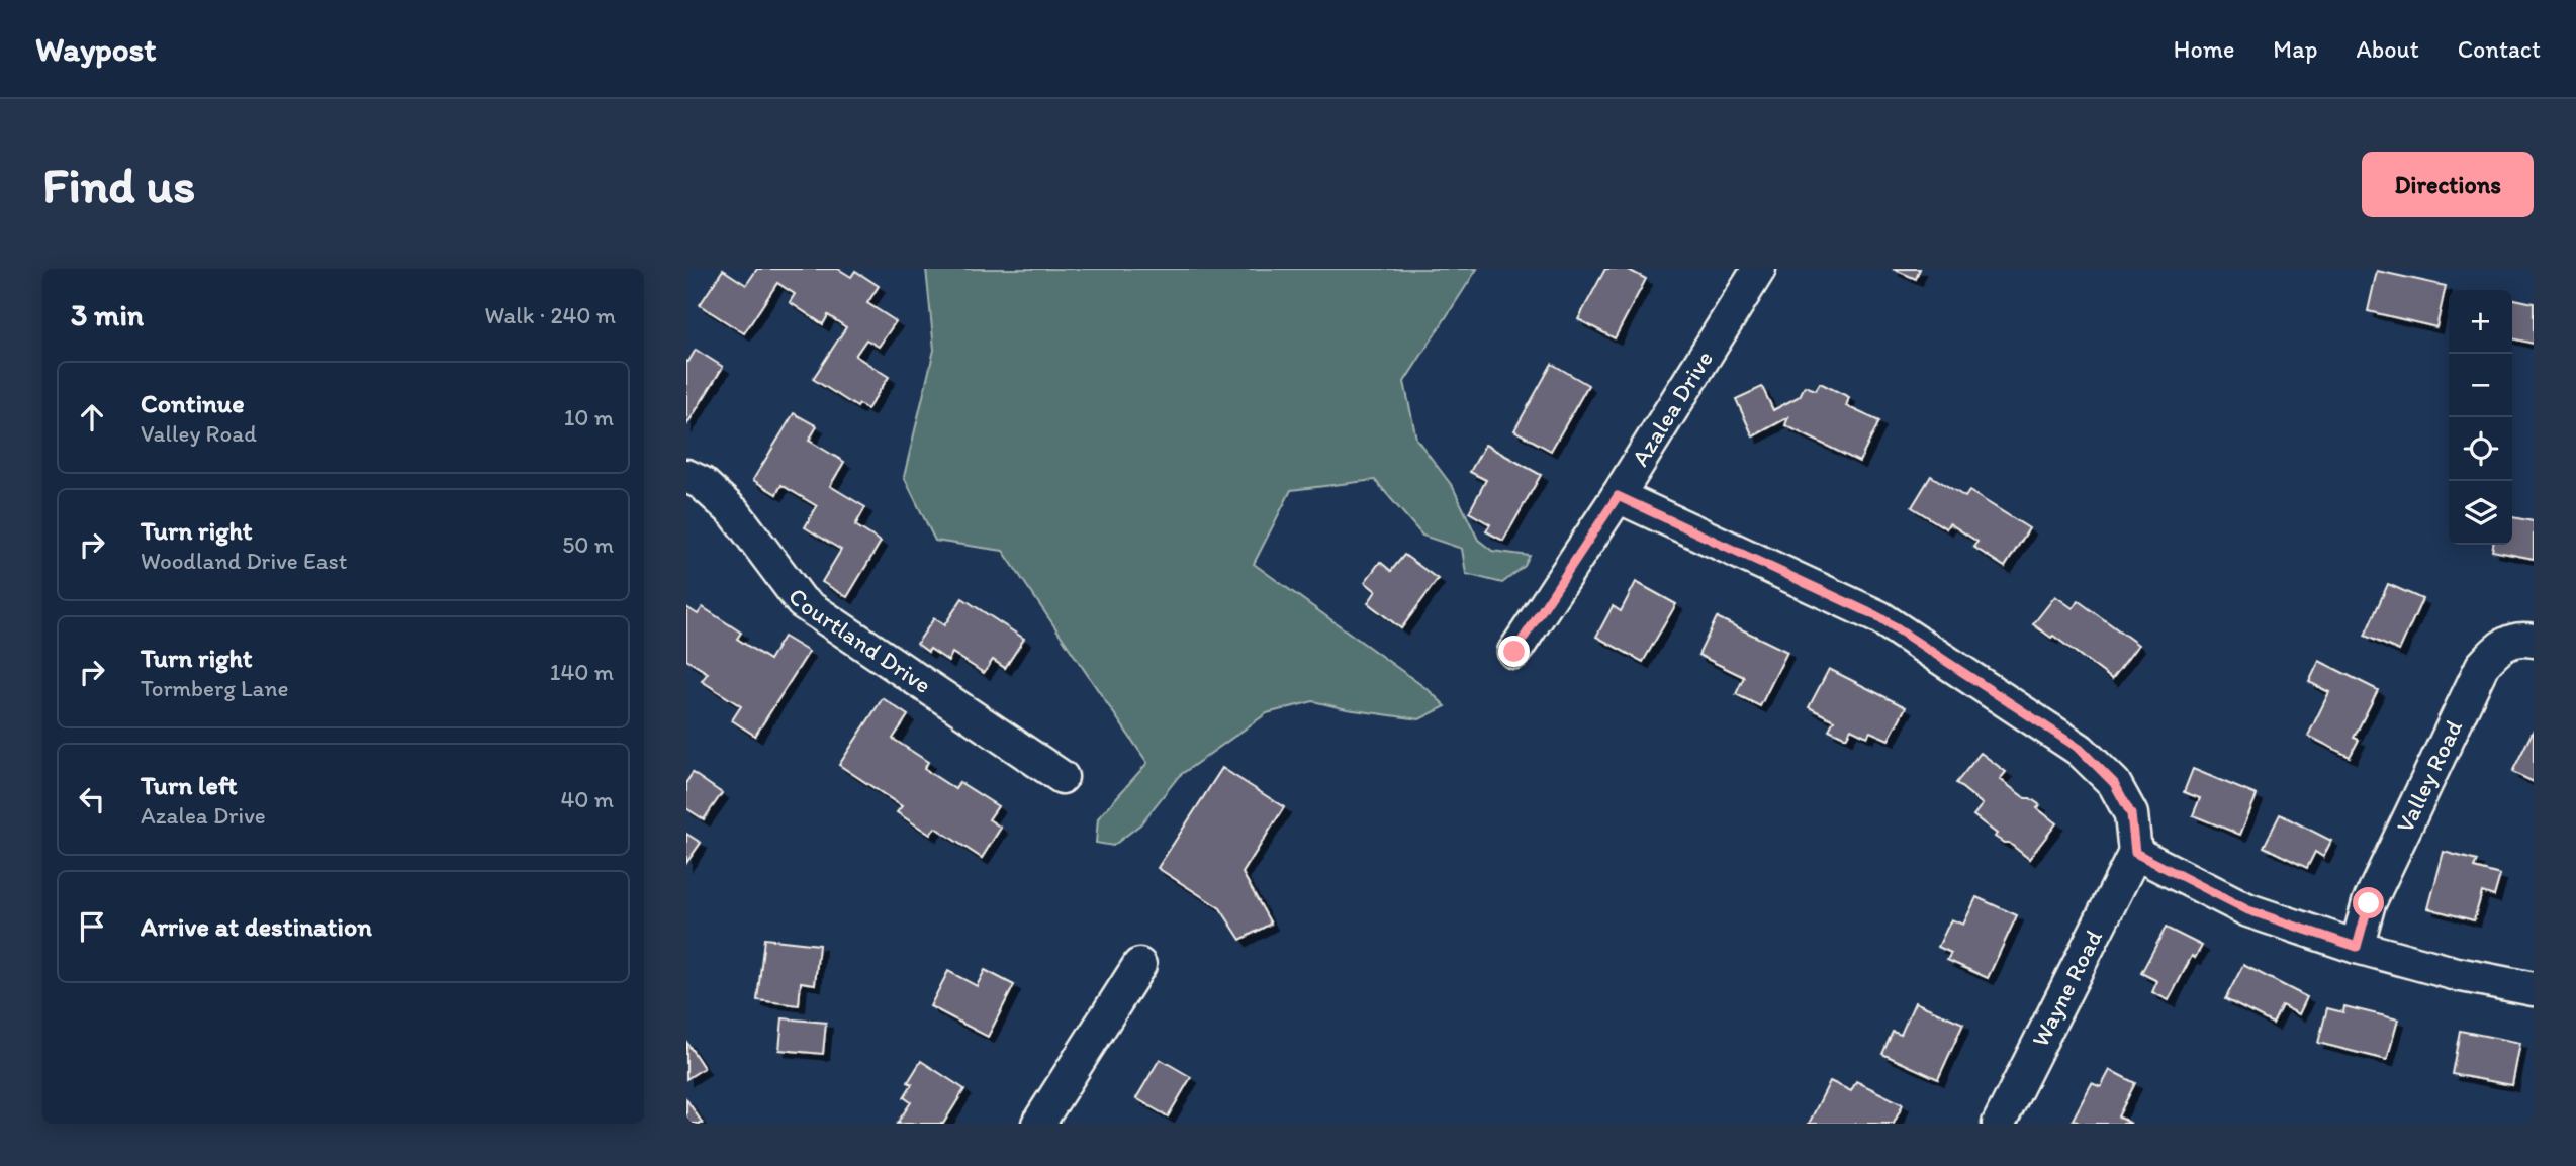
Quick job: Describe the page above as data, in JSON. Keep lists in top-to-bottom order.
{
  "streets": {
    "street": [
      "Azalea Drive",
      "Courtland Drive",
      "Valley Road",
      "Wayne Road"
    ]
  },
  "page": {
    "header": "Waypost",
    "nav": [
      "Home",
      "Map",
      "About",
      "Contact"
    ],
    "buttons": "Directions",
    "title": "Find us",
    "heading": ["3 min", "Walk · 240 m"],
    "map_buttons": ["+", "−"],
    "list": [
      ["Continue", "Valley Road", "10 m"],
      ["Turn right", "Woodland Drive East", "50 m"],
      ["Turn right", "Tormberg Lane", "140 m"],
      ["Turn left", "Azalea Drive", "40 m"],
      "Arrive at destination"
    ]
  }
}
